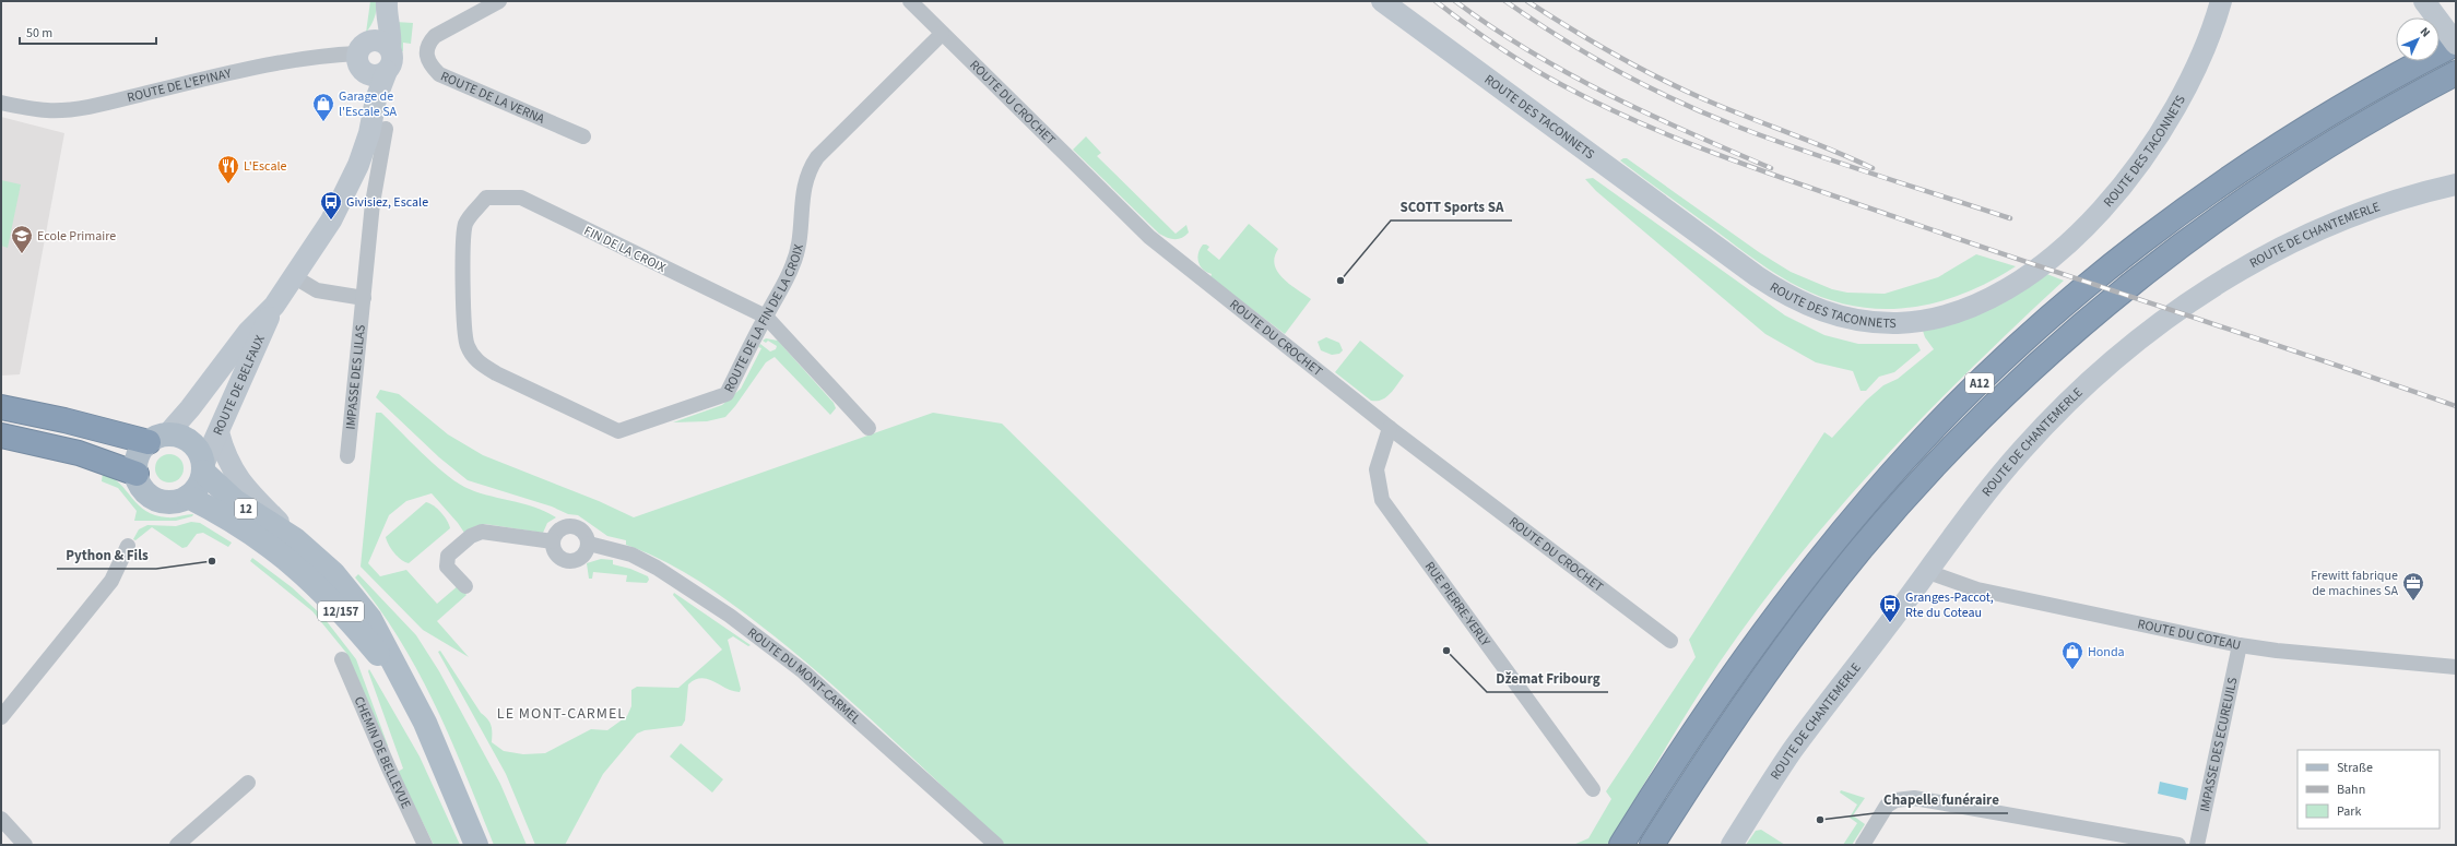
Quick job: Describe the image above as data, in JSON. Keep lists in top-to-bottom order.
{
  "streets": {
    "highway": ["A12"],
    "main road": ["12", "12/157"],
    "street": [
      "ROUTE DE L'EPINAY",
      "ROUTE DE LA VERNA",
      "ROUTE DU CROCHET",
      "ROUTE DES TACONNETS",
      "ROUTE DE CHANTEMERLE",
      "FIN DE LA CROIX",
      "ROUTE DE LA FIN DE LA CROIX",
      "IMPASSE DES LILAS",
      "ROUTE DE BELFAUX",
      "RUE PIERRE-YERLY",
      "ROUTE DU COTEAU",
      "ROUTE DU MONT-CARMEL",
      "IMPASSE DES ECUREUILS",
      "CHEMIN DE BELLEVUE"
    ]
  },
  "crossings": [
    ["ROUTE DU CROCHET", "ROUTE DE LA FIN DE LA CROIX"],
    ["ROUTE DU CROCHET", "RUE PIERRE-YERLY"],
    ["ROUTE DE CHANTEMERLE", "ROUTE DU COTEAU"],
    ["FIN DE LA CROIX", "ROUTE DE LA FIN DE LA CROIX"],
    ["ROUTE DE BELFAUX", "12"],
    ["ROUTE DE BELFAUX", "12/157"],
    ["12", "12/157"],
    ["ROUTE DU COTEAU", "IMPASSE DES ECUREUILS"]
  ],
  "districts": ["LE MONT-CARMEL"],
  "places": {
    "shop": ["Garage de l'Escale SA", "Honda"],
    "restaurant": ["L'Escale"],
    "bus stop": ["Givisiez, Escale", "Granges-Paccot, Rte du Coteau"],
    "school or university": ["Ecole Primaire"],
    "other": [
      "SCOTT Sports SA",
      "Python & Fils",
      "Džemat Fribourg",
      "Chapelle funéraire"
    ],
    "office": ["Frewitt fabrique de machines SA"]
  },
  "legend": ["Straße", "Bahn", "Park"],
  "scale_bar": "50 m",
  "north": "top right"
}
